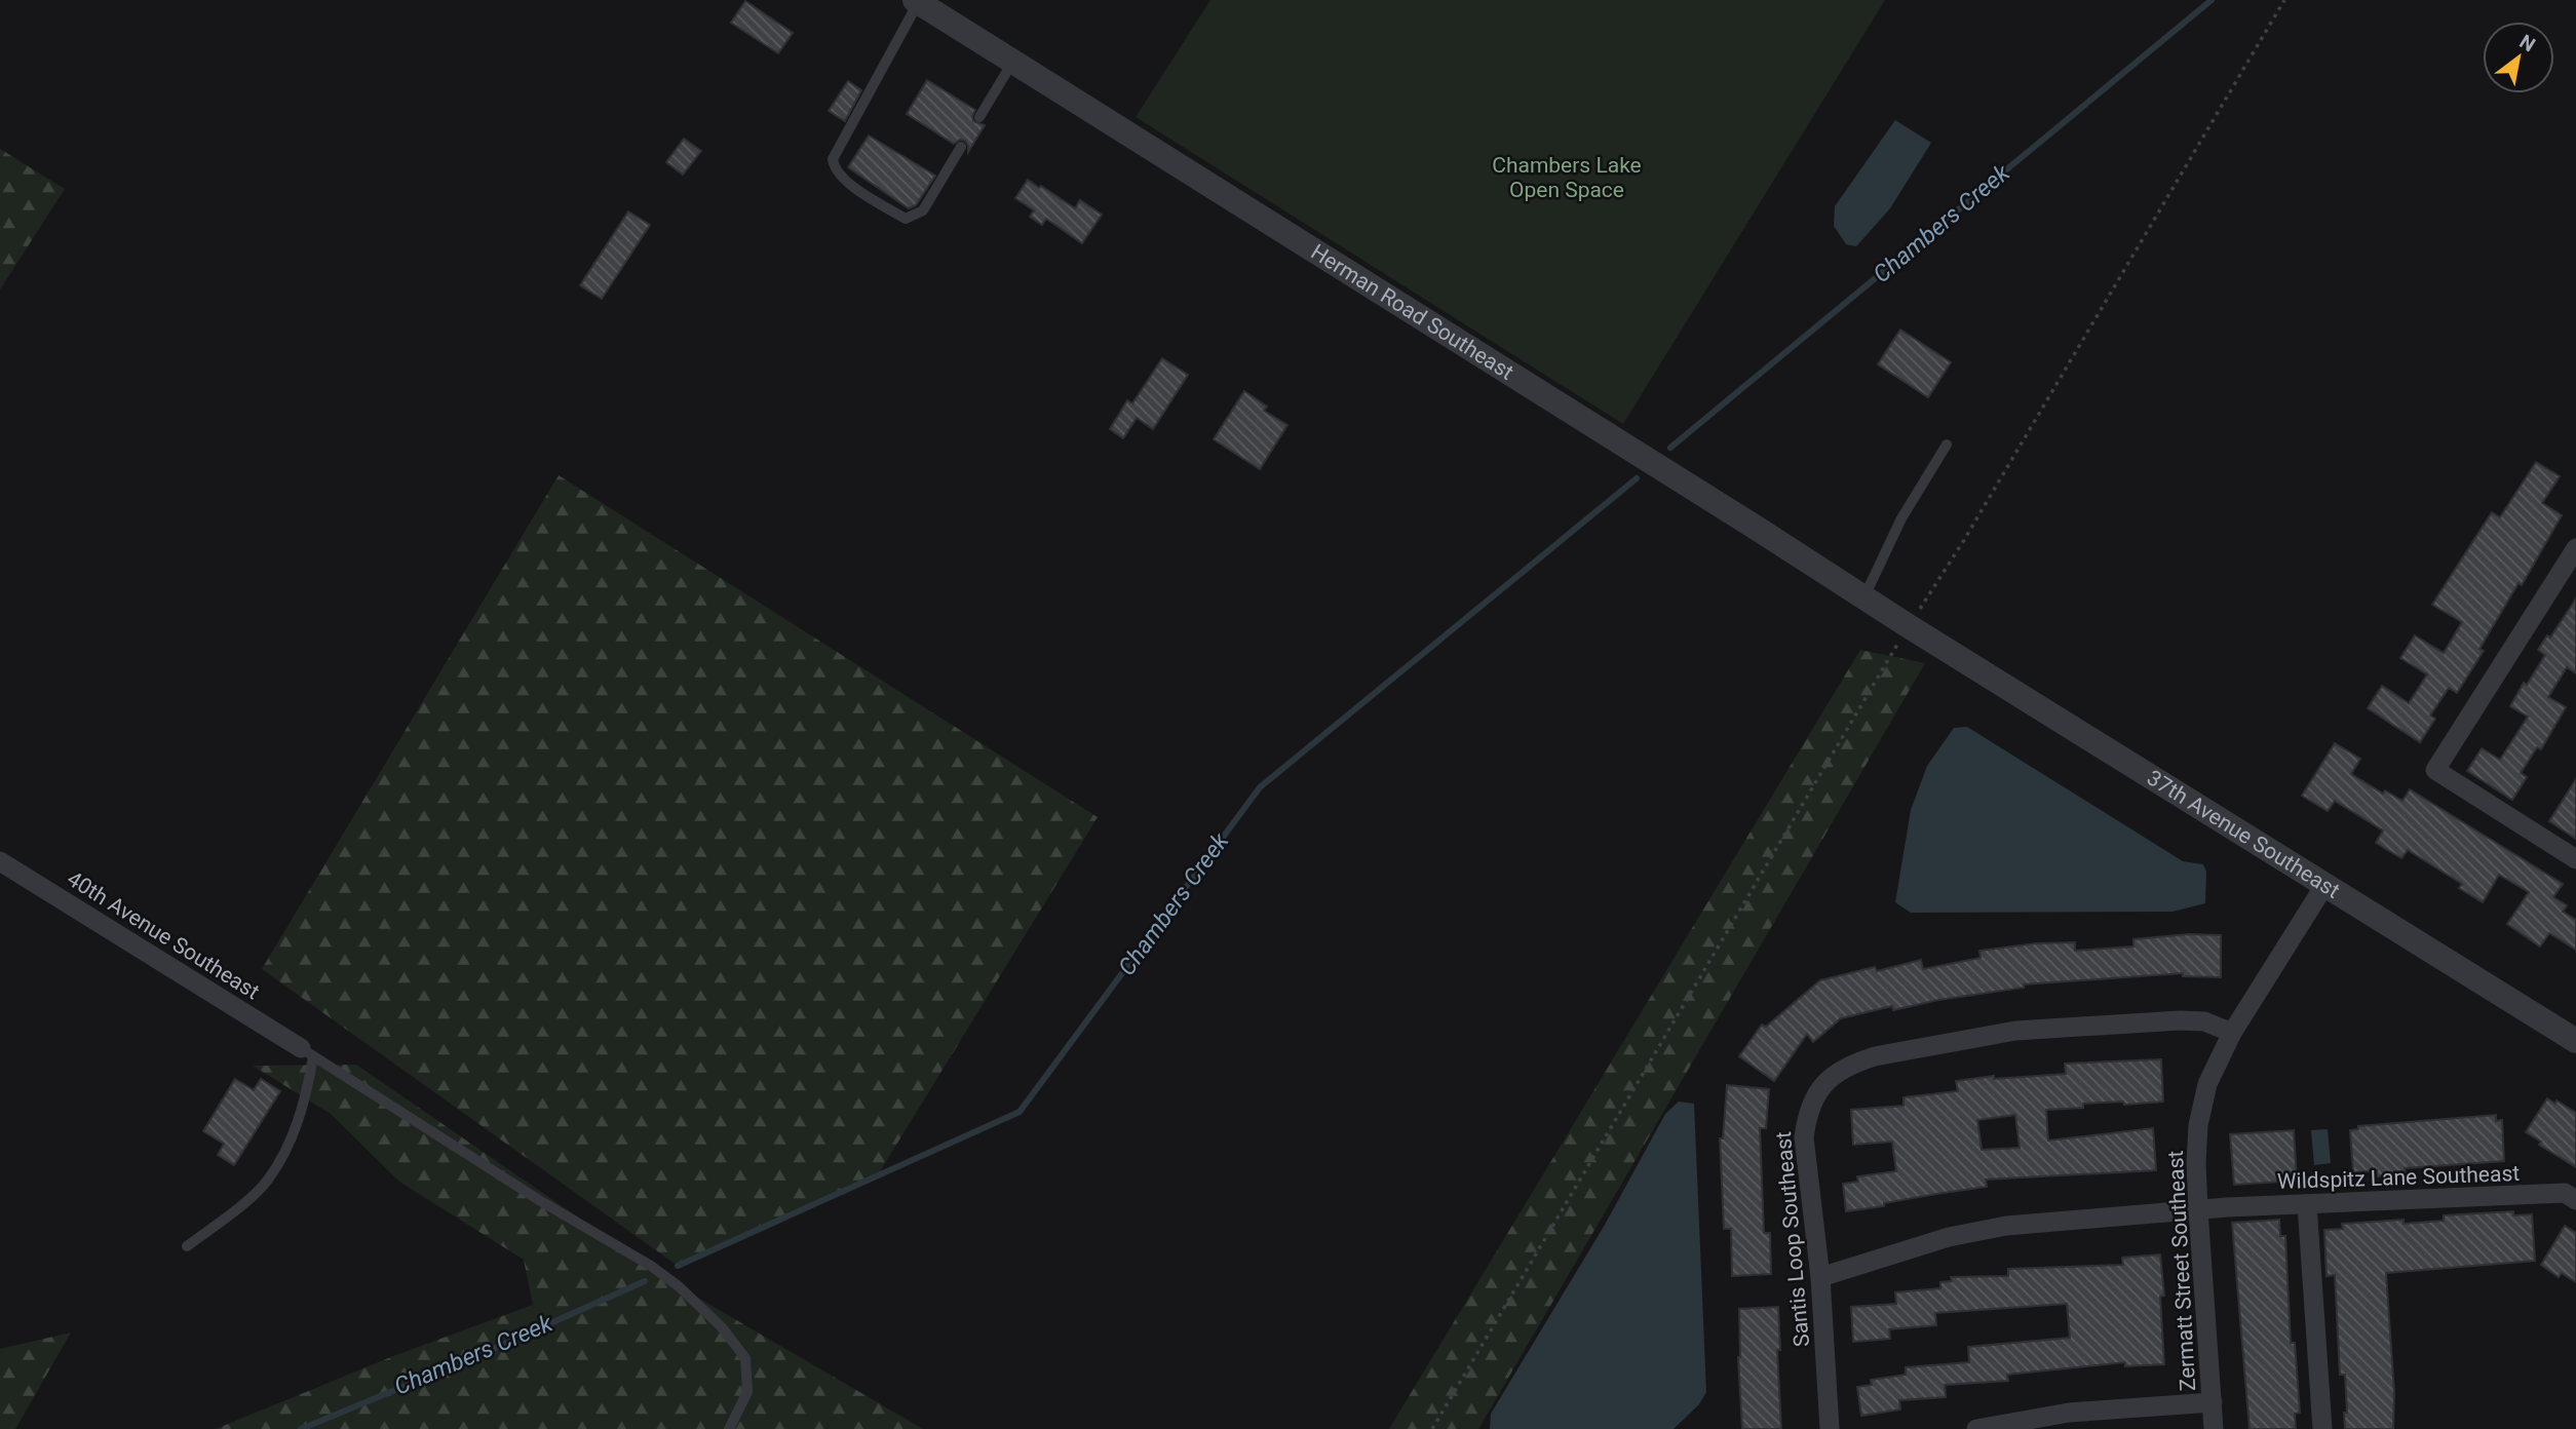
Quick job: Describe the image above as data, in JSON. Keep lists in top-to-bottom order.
{
  "streets": {
    "street": [
      "Herman Road Southeast",
      "37th Avenue Southeast",
      "40th Avenue Southeast",
      "Wildspitz Lane Southeast",
      "Santis Loop Southeast",
      "Zermatt Street Southeast"
    ]
  },
  "crossings": [
    ["Herman Road Southeast", "37th Avenue Southeast"],
    ["37th Avenue Southeast", "Zermatt Street Southeast"],
    ["Wildspitz Lane Southeast", "Santis Loop Southeast"],
    ["Wildspitz Lane Southeast", "Zermatt Street Southeast"],
    ["Santis Loop Southeast", "Zermatt Street Southeast"]
  ],
  "water": ["Chambers Creek"],
  "parks": ["Chambers Lake Open Space"],
  "north": "top right"
}
